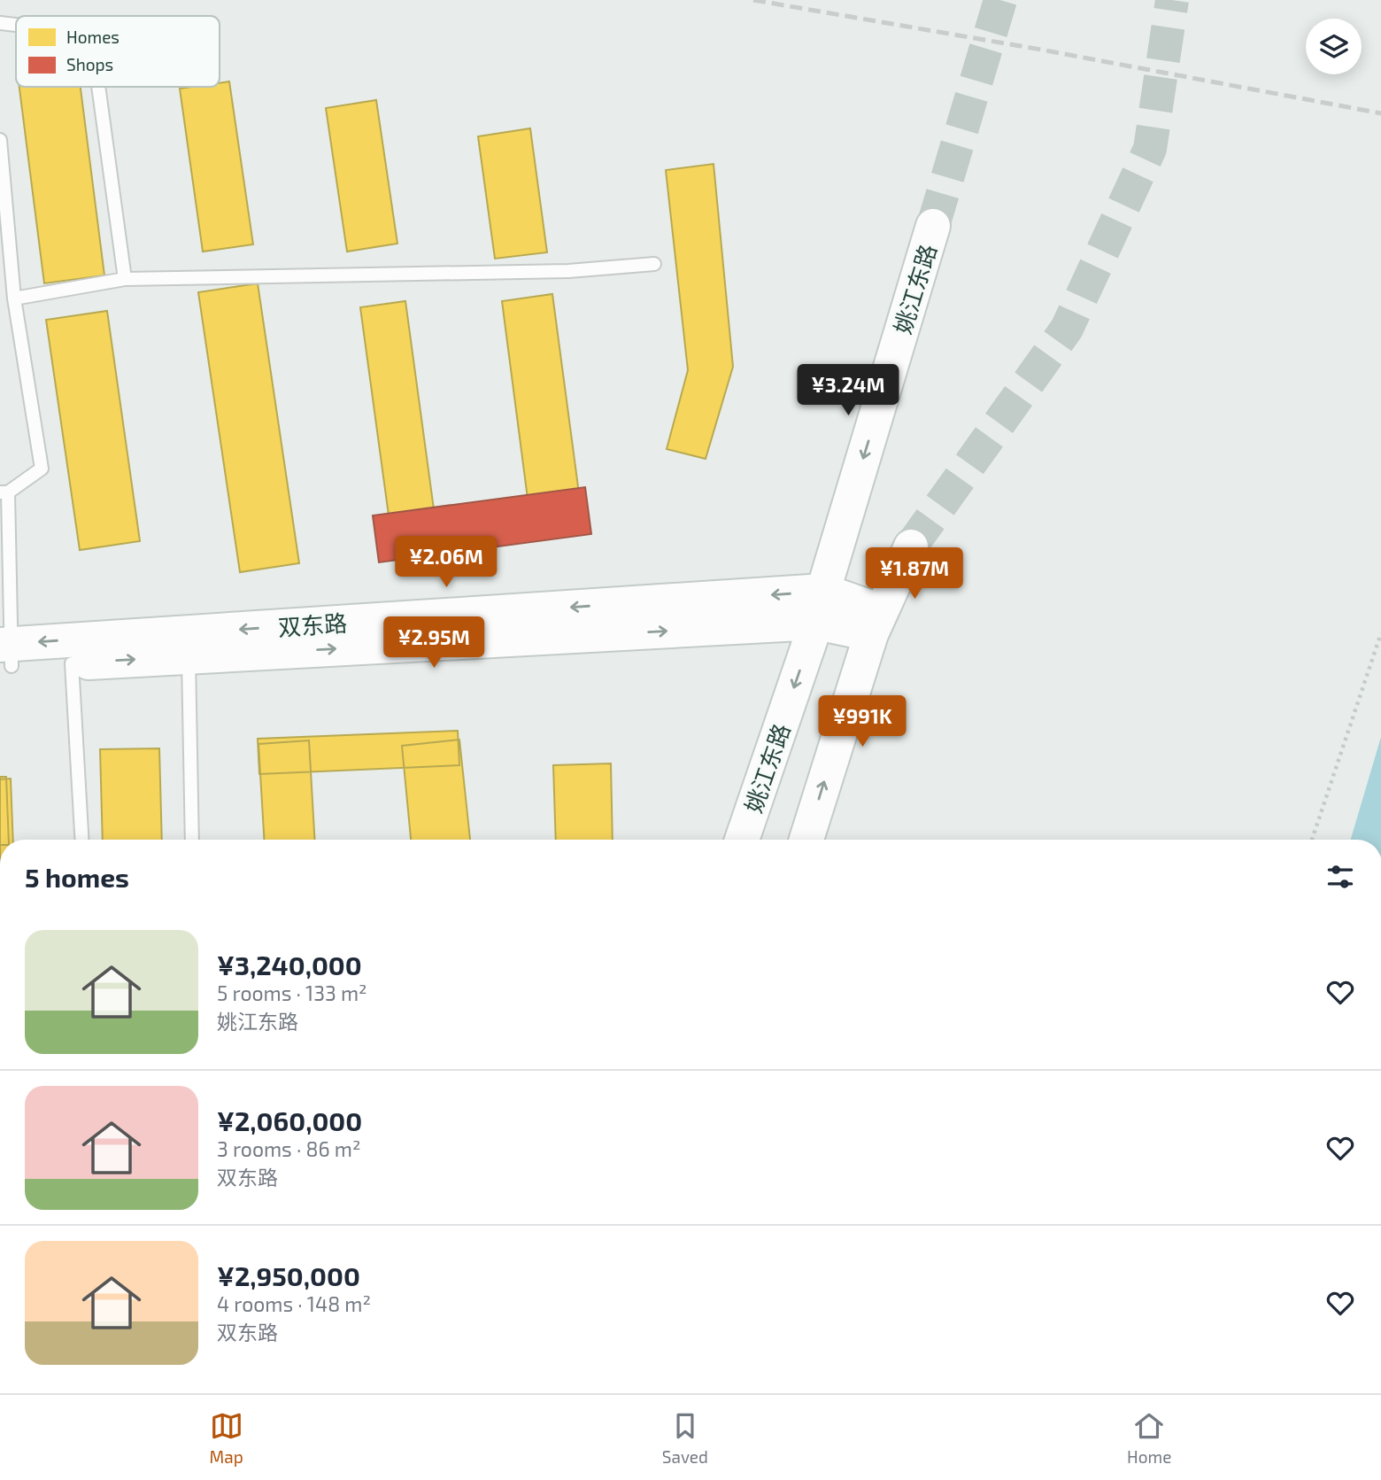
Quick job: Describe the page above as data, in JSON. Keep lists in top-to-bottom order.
{
  "streets": {
    "main road": ["姚江东路", "双东路"]
  },
  "crossings": [
    ["姚江东路", "双东路"]
  ],
  "legend": ["Homes", "Shops"],
  "page": {
    "price": [
      "¥3.24M",
      "¥2.06M",
      "¥1.87M",
      "¥2.95M",
      "¥991K"
    ],
    "heading": "5 homes",
    "list": [
      {
        "name": "¥3,240,000",
        "note": "5 rooms · 133 m² · 姚江东路"
      },
      {
        "name": "¥2,060,000",
        "note": "3 rooms · 86 m² · 双东路"
      },
      {
        "name": "¥2,950,000",
        "note": "4 rooms · 148 m² · 双东路"
      }
    ],
    "tabs": ["Map", "Saved", "Home"]
  }
}
